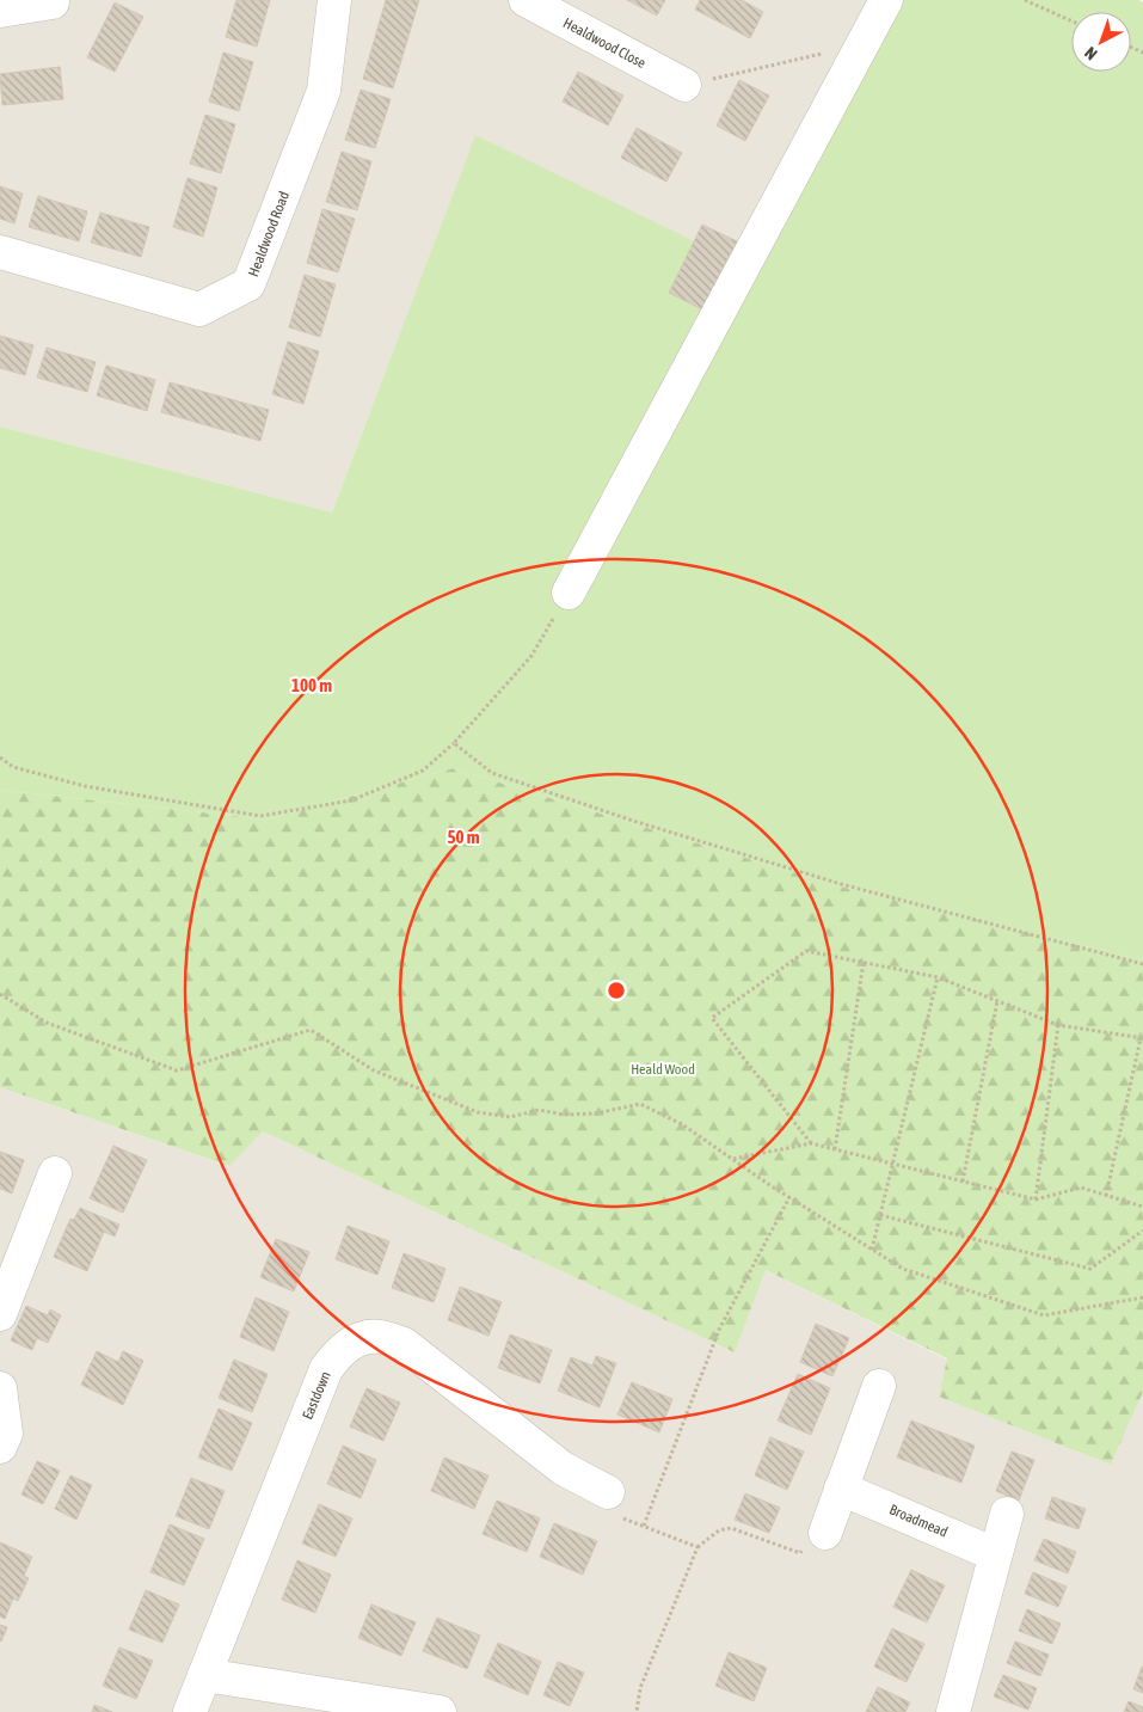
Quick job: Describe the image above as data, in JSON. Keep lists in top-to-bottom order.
{
  "streets": {
    "street": [
      "Healdwood Close",
      "Healdwood Road",
      "Eastdown",
      "Broadmead"
    ]
  },
  "parks": ["Heald Wood"],
  "north": "bottom left",
  "rings": ["100 m", "50 m"]
}
